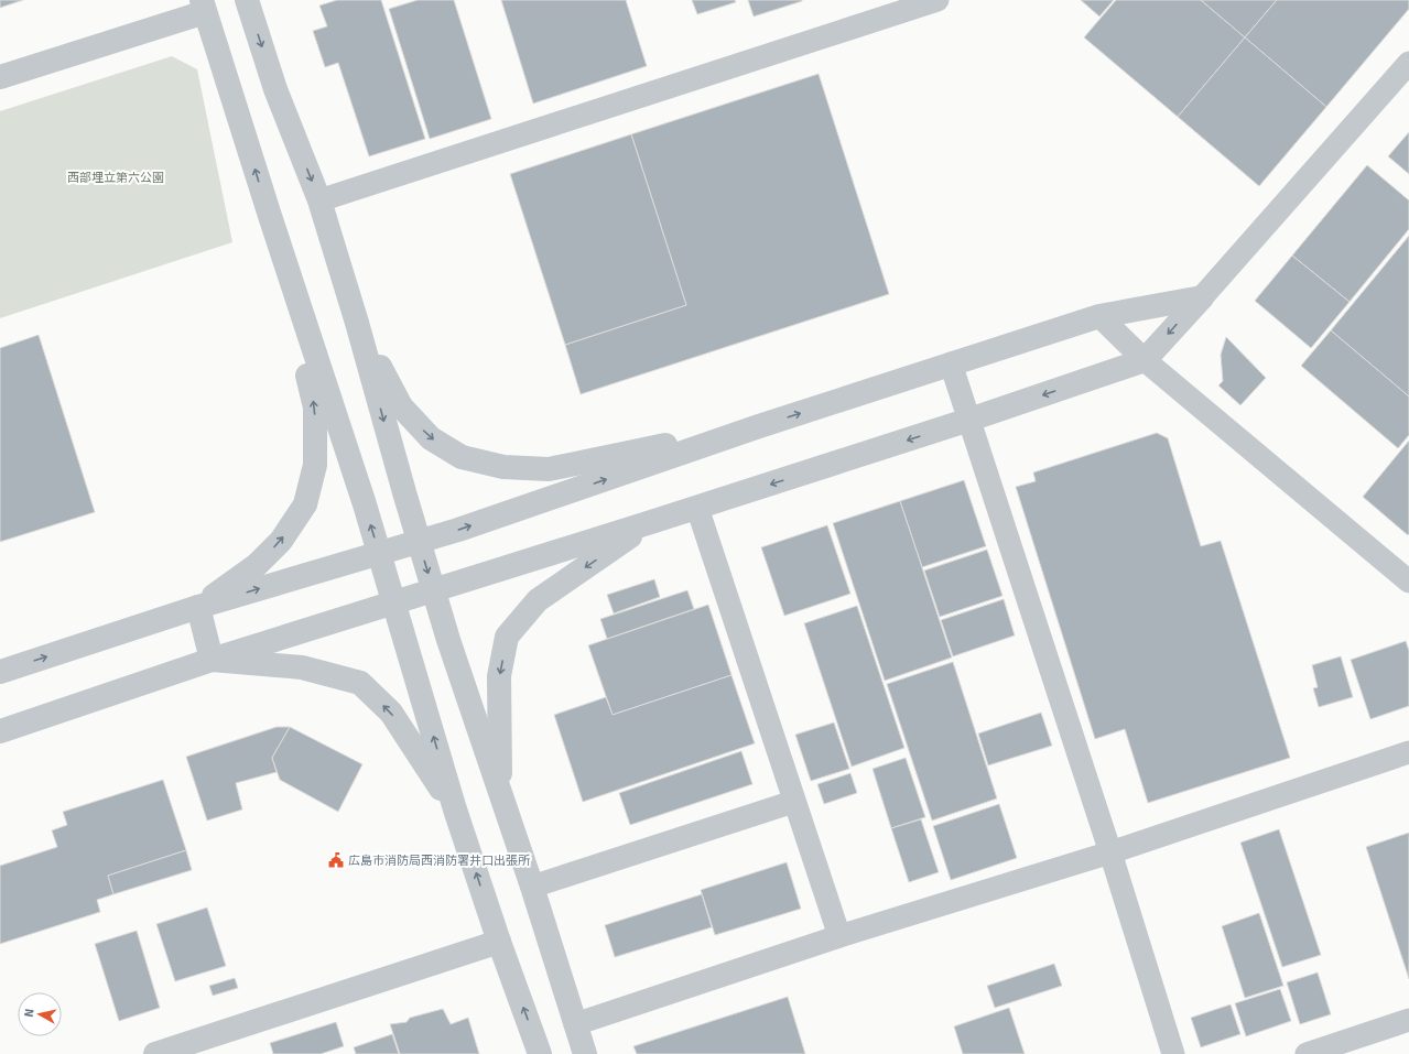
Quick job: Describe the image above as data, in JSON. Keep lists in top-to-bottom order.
{
  "parks": ["西部埋立第六公園"],
  "places": {
    "public building": ["広島市消防局西消防署井口出張所"]
  },
  "north": "left"
}
